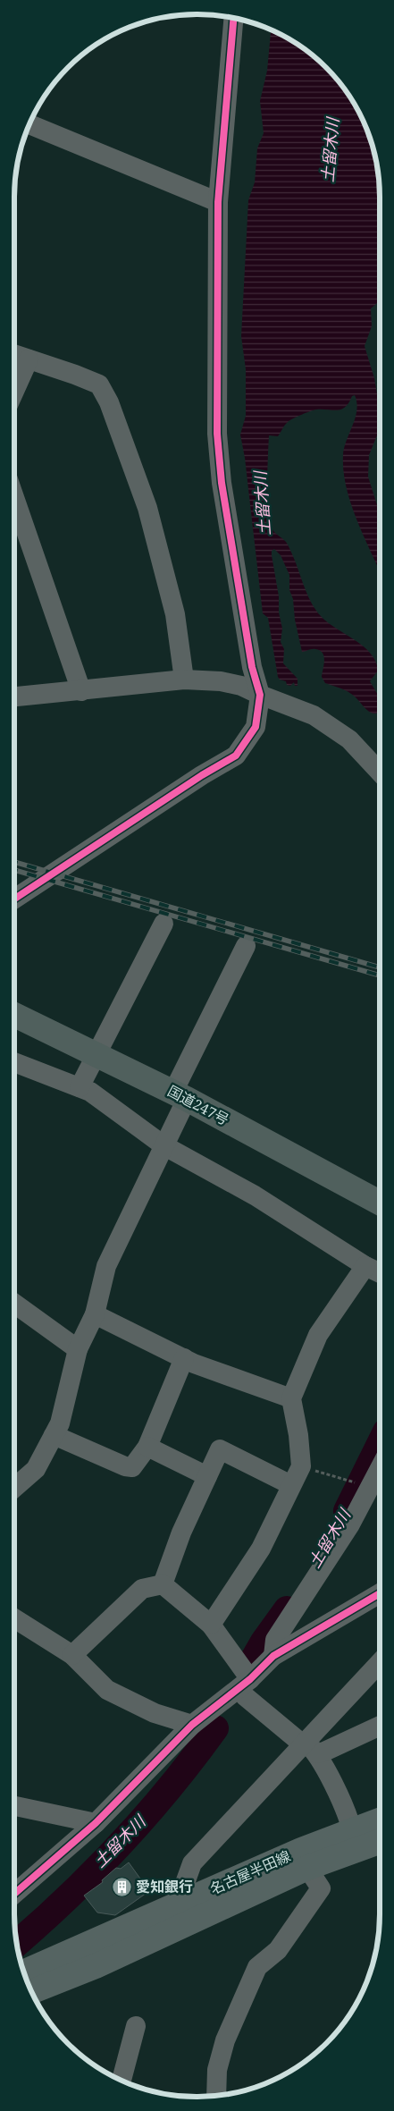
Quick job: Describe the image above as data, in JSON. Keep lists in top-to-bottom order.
{
  "streets": {
    "highway": ["国道247号"],
    "main road": ["名古屋半田線"]
  },
  "water": ["土留木川"],
  "places": {
    "building": ["愛知銀行"]
  }
}
